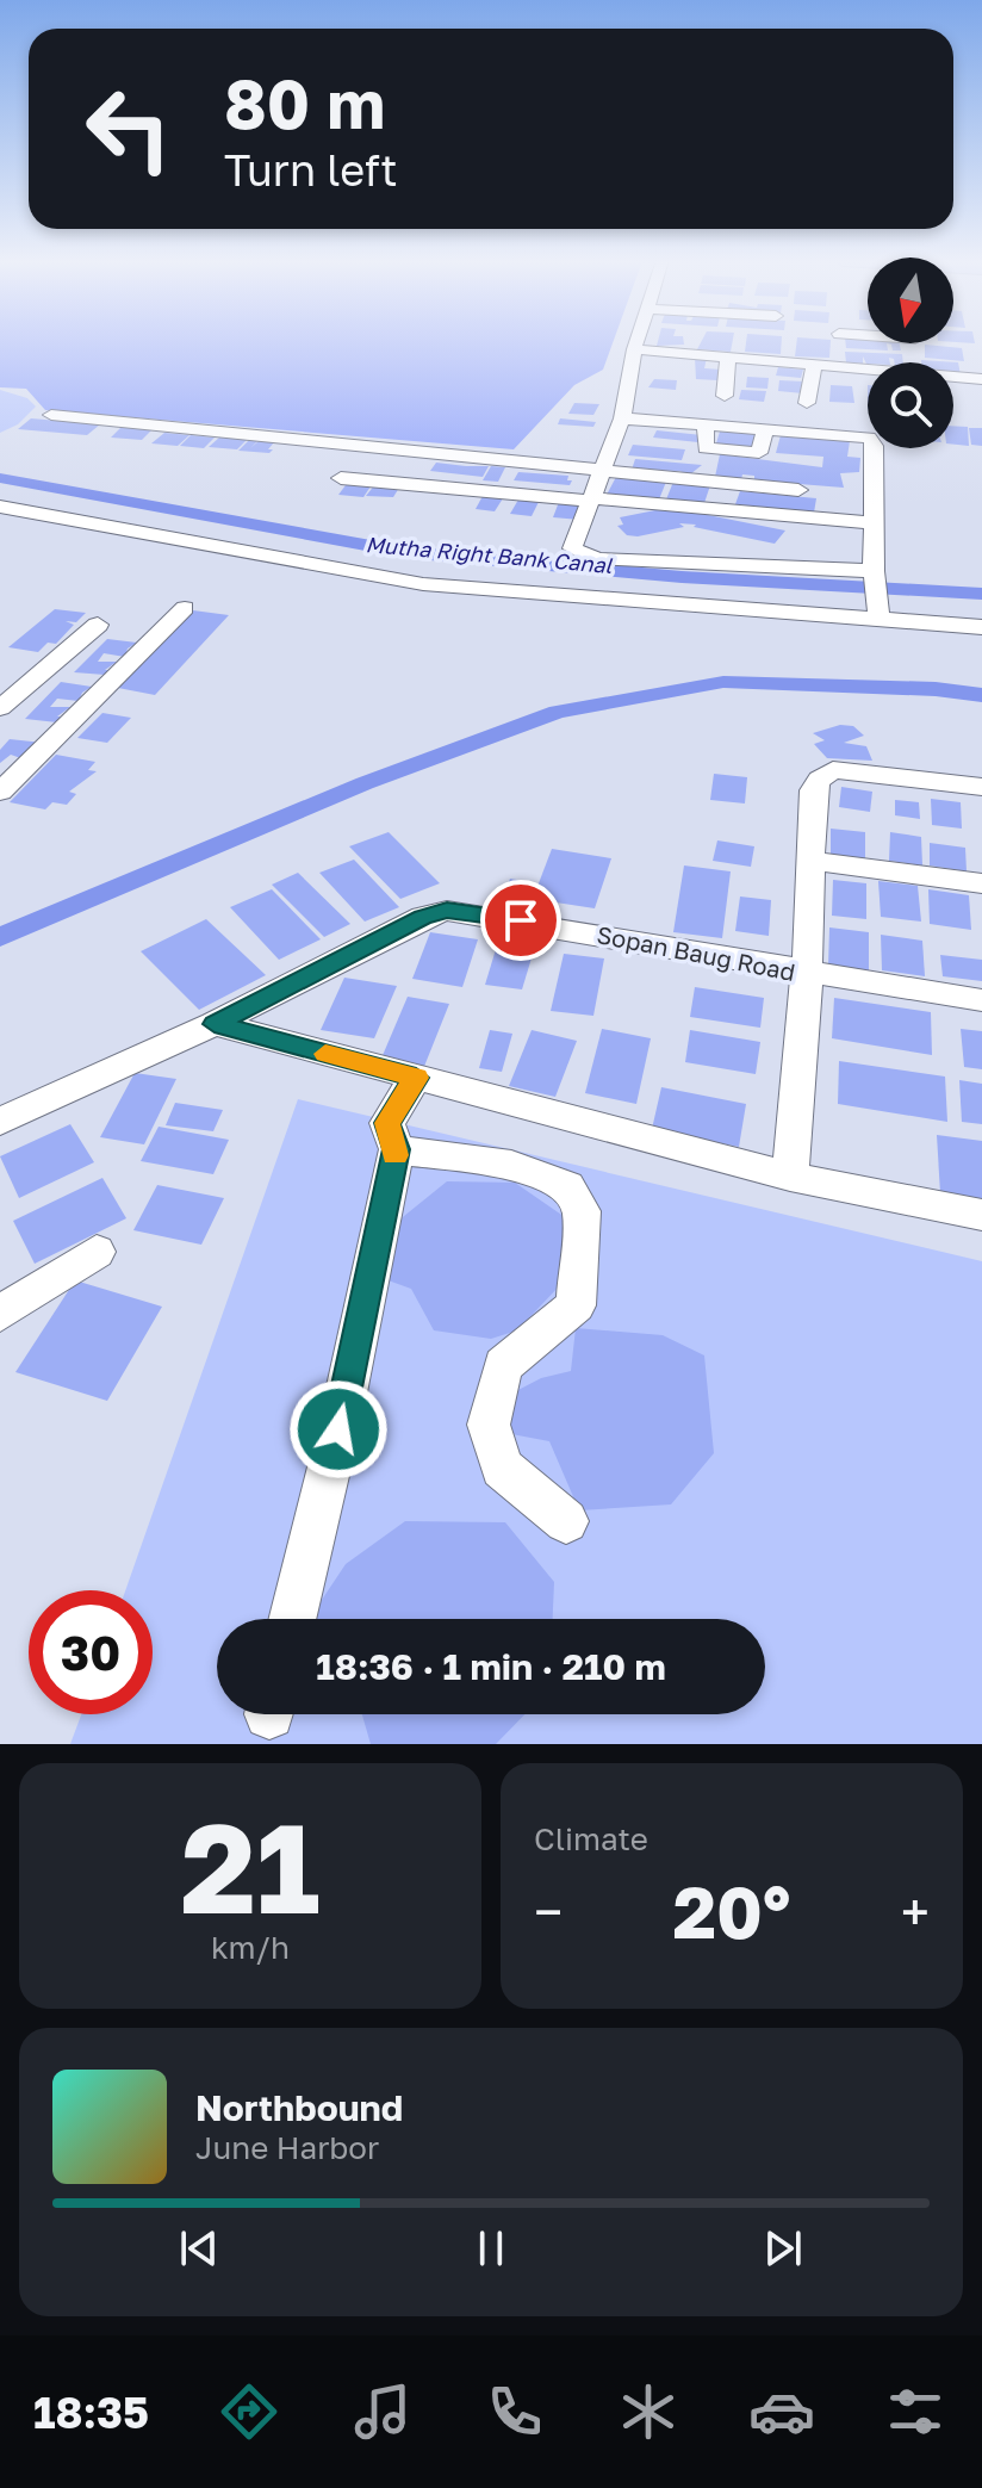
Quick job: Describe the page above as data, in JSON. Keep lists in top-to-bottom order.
{
  "streets": {
    "street": ["Sopan Baug Road"]
  },
  "water": ["Mutha Right Bank Canal"],
  "north": "bottom",
  "page": {
    "turn": ["80 m", "Turn left"],
    "limit": "30",
    "trip": "18:36 · 1 min · 210 m",
    "tile": [
      ["21", "km/h"],
      "Climate"
    ],
    "heat": ["−", "20°", "+"],
    "song": ["Northbound", "June Harbor"],
    "tabs": "18:35"
  }
}
